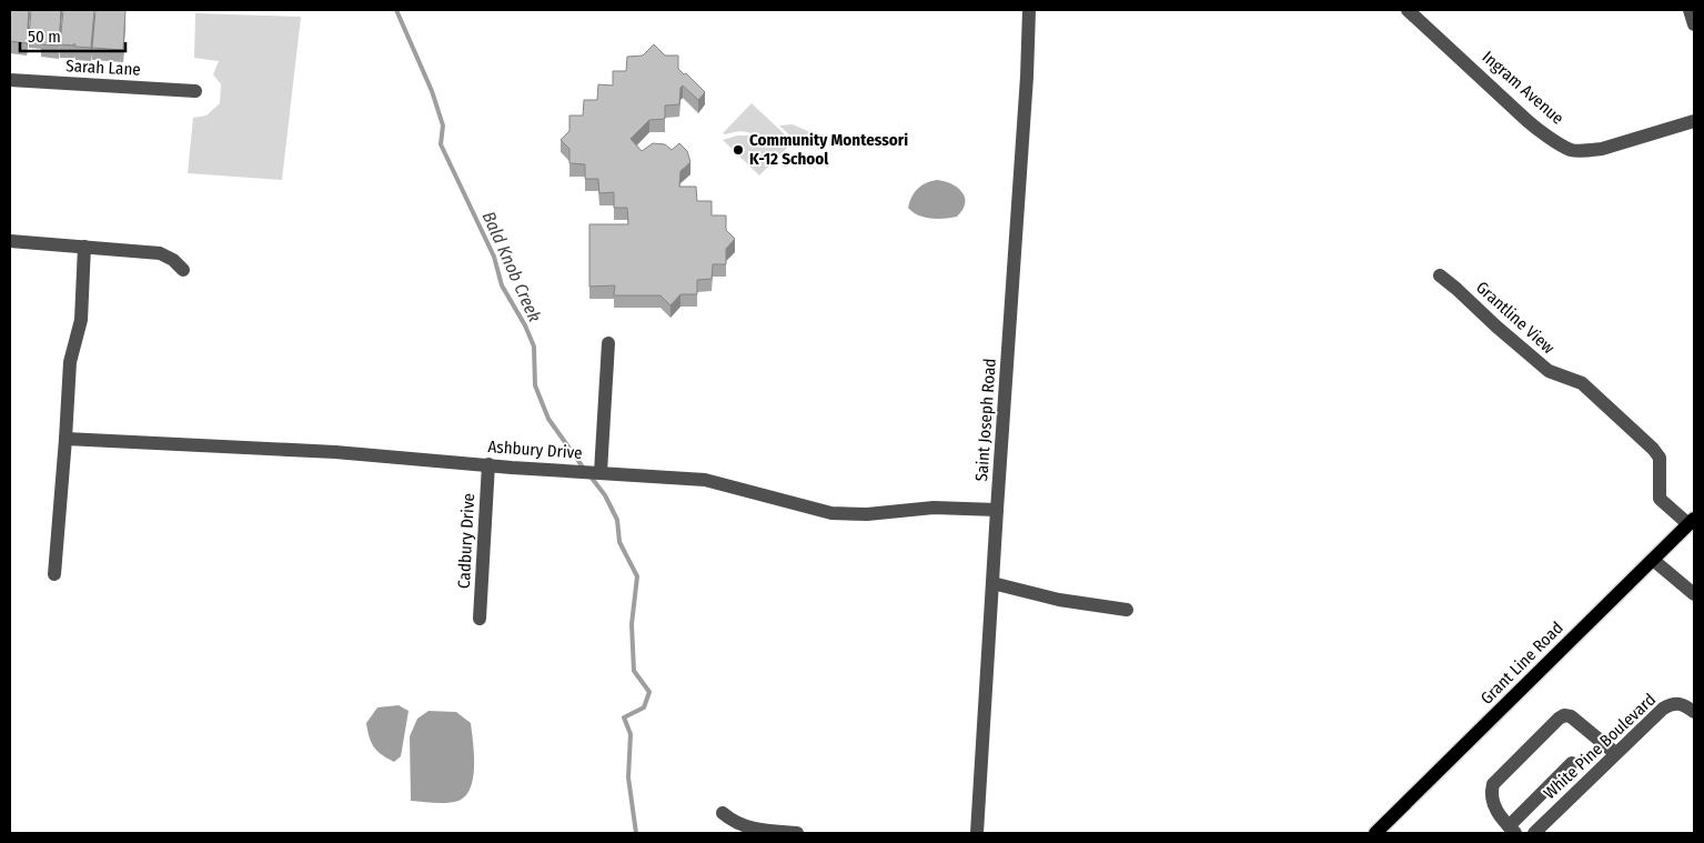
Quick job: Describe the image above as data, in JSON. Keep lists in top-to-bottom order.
{
  "streets": {
    "main road": ["Grant Line Road"],
    "street": [
      "Sarah Lane",
      "Ingram Avenue",
      "Grantline View",
      "Saint Joseph Road",
      "Ashbury Drive",
      "Cadbury Drive",
      "White Pine Boulevard"
    ]
  },
  "crossings": [
    ["Grantline View", "Grant Line Road"],
    ["Saint Joseph Road", "Ashbury Drive"],
    ["Ashbury Drive", "Cadbury Drive"]
  ],
  "water": ["Bald Knob Creek"],
  "places": ["Community Montessori K-12 School"],
  "scale_bar": "50 m"
}
